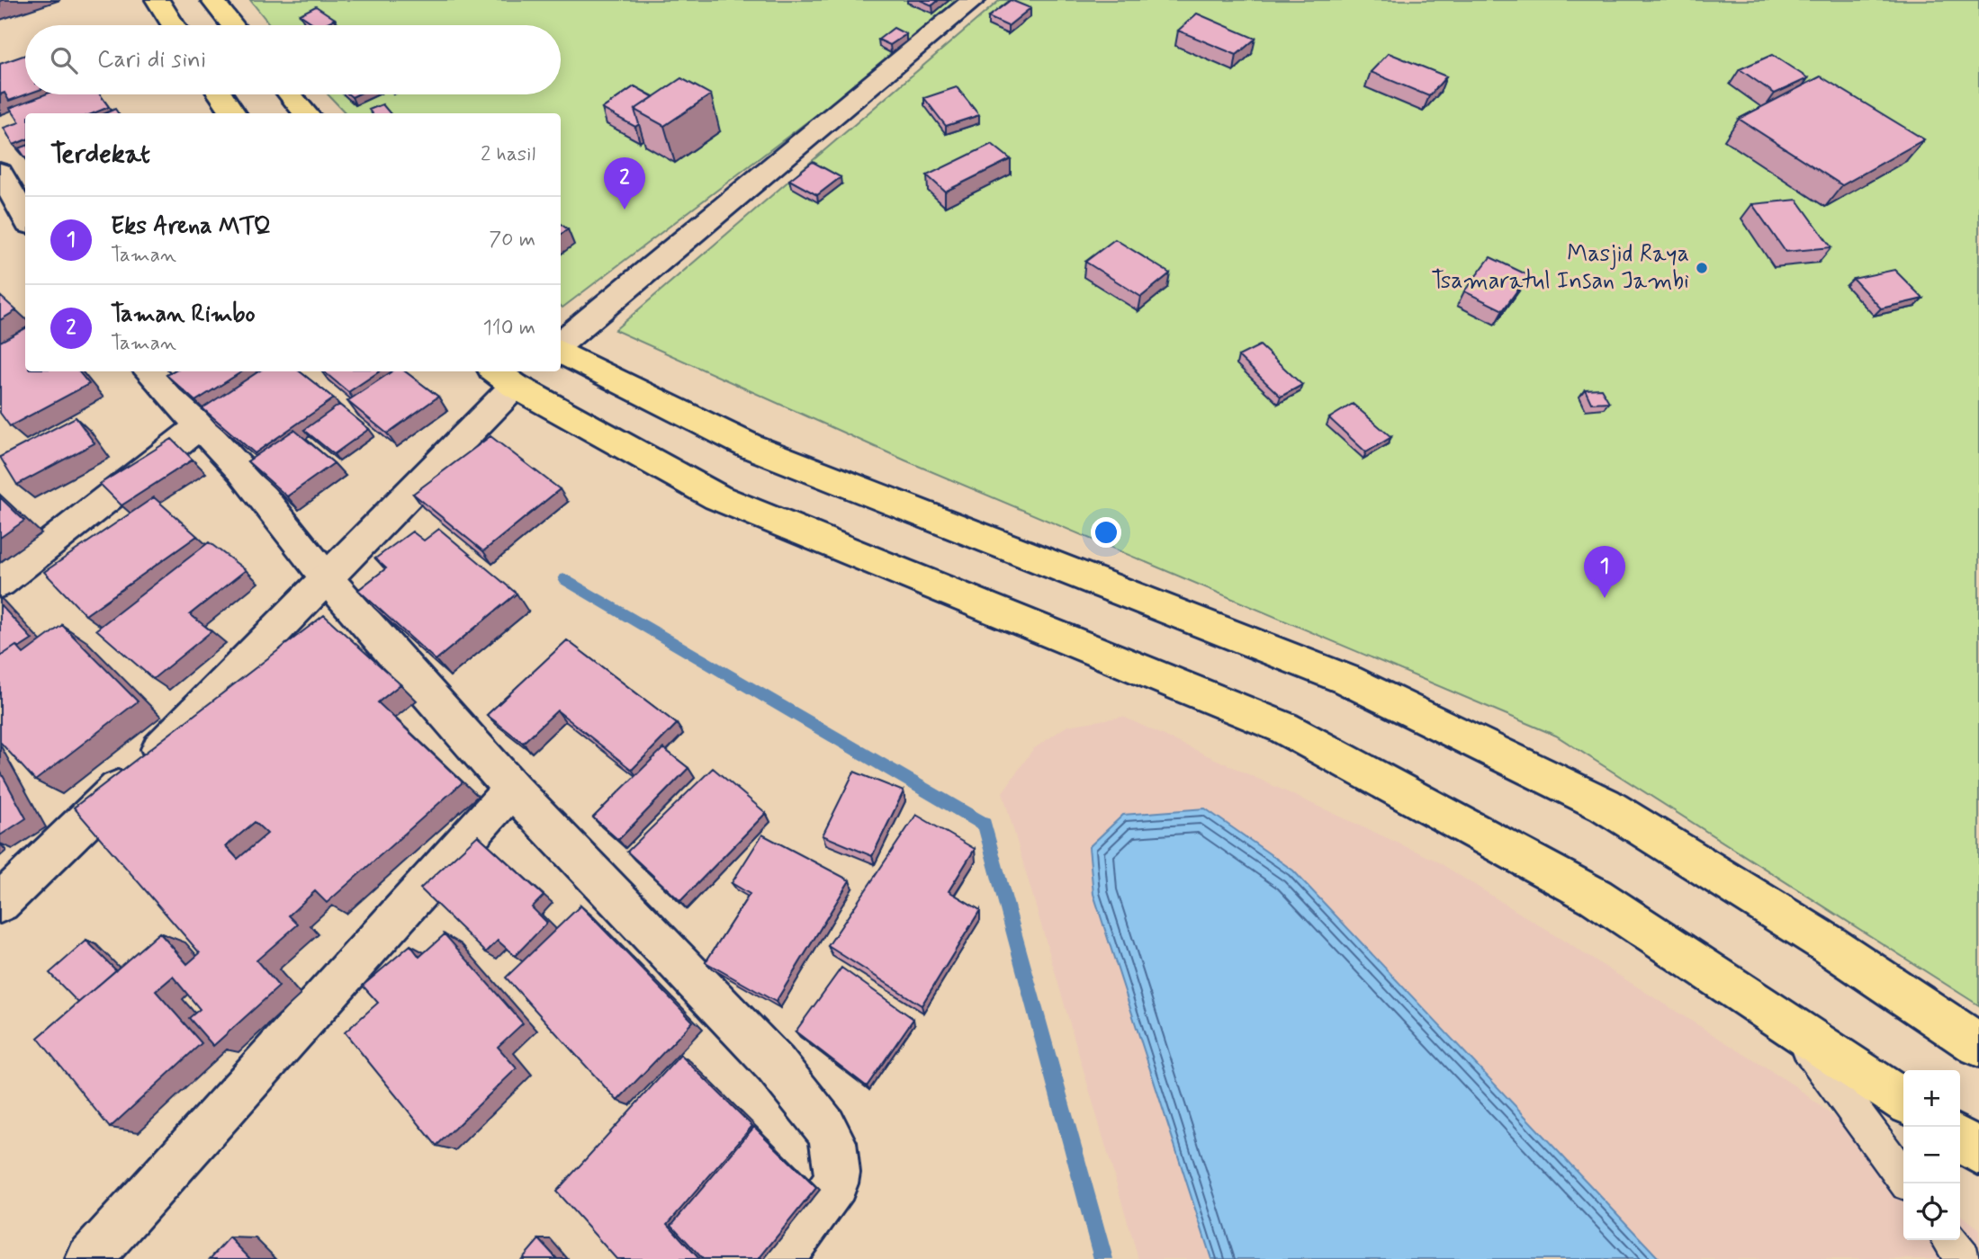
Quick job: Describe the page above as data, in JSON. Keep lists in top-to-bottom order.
{
  "places": ["Masjid Raya Tsamaratul Insan Jambi"],
  "page": {
    "search": "Cari di sini",
    "heading": ["Terdekat", "2 hasil"],
    "pins": ["2", "1"],
    "list": [
      {
        "mark": "1",
        "name": "Eks Arena MTQ",
        "note": "Taman",
        "value": "70 m"
      },
      {
        "mark": "2",
        "name": "Taman Rimbo",
        "note": "Taman",
        "value": "110 m"
      }
    ],
    "map_buttons": ["+", "−"]
  }
}
